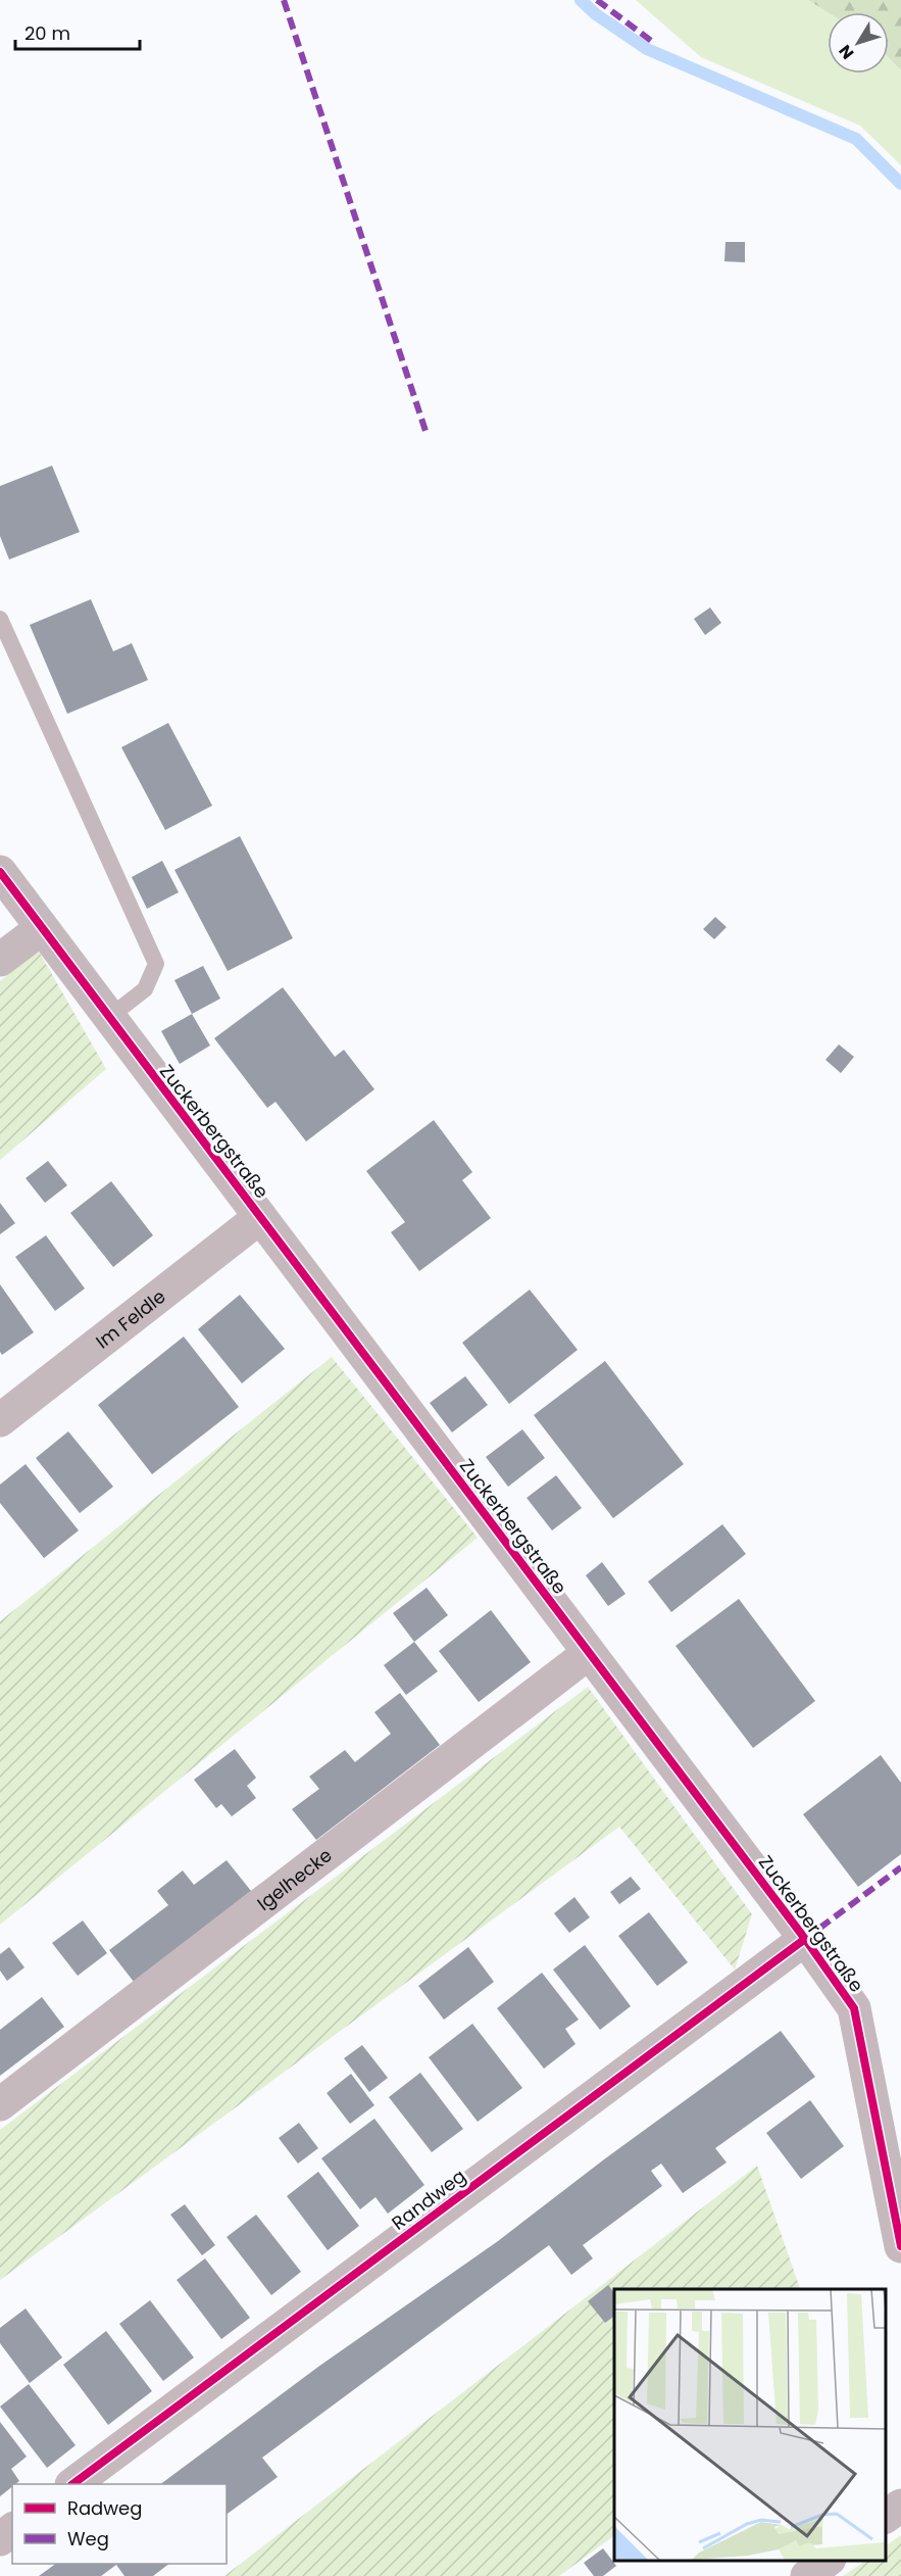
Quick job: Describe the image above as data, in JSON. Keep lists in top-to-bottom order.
{
  "streets": {
    "street": [
      "Zuckerbergstraße",
      "Im Feldle",
      "Igelhecke",
      "Randweg"
    ]
  },
  "crossings": [
    ["Zuckerbergstraße", "Im Feldle"],
    ["Zuckerbergstraße", "Igelhecke"],
    ["Zuckerbergstraße", "Randweg"]
  ],
  "legend": ["Radweg", "Weg"],
  "scale_bar": "20 m",
  "north": "bottom left"
}
